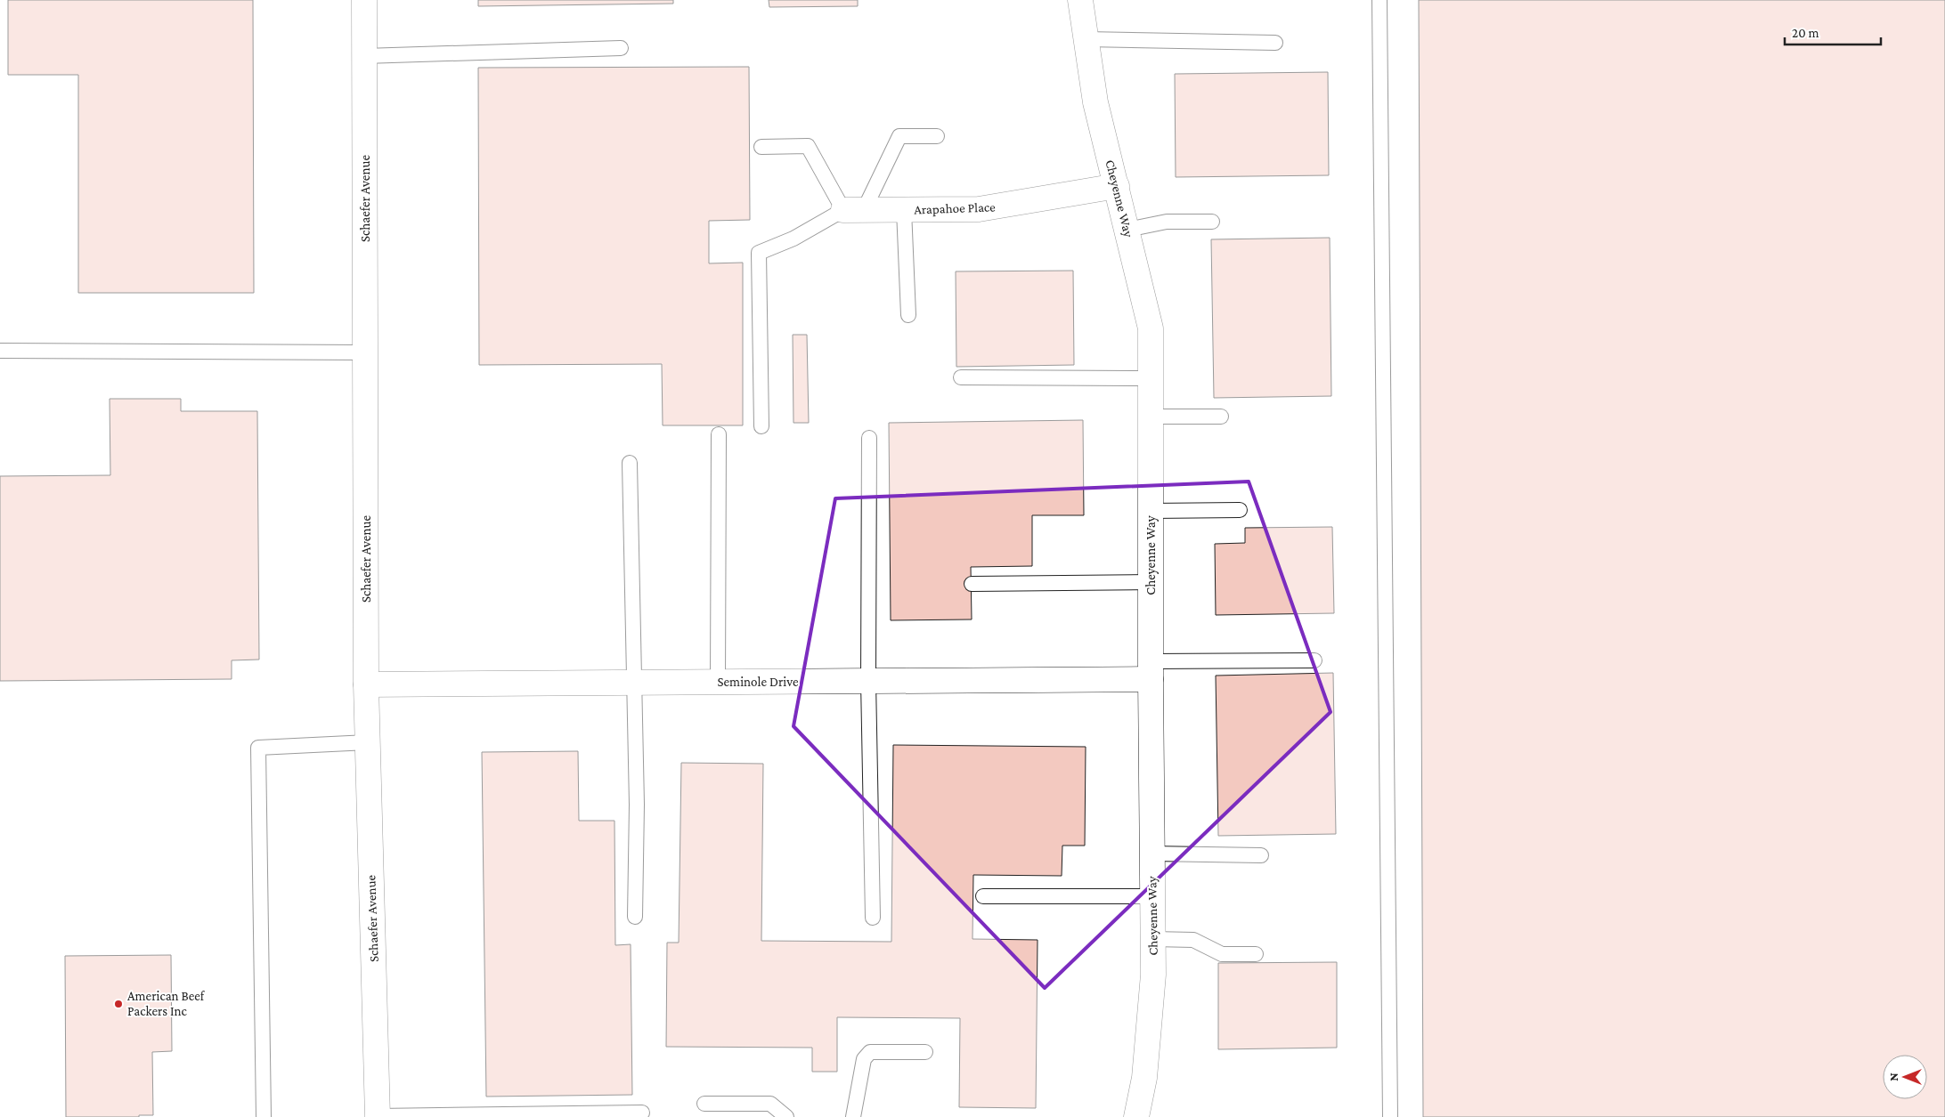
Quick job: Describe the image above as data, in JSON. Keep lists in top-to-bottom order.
{
  "streets": {
    "street": [
      "Schaefer Avenue",
      "Cheyenne Way",
      "Arapahoe Place",
      "Seminole Drive"
    ]
  },
  "crossings": [
    ["Schaefer Avenue", "Seminole Drive"],
    ["Cheyenne Way", "Arapahoe Place"],
    ["Cheyenne Way", "Seminole Drive"]
  ],
  "places": ["American Beef Packers Inc"],
  "scale_bar": "20 m",
  "north": "left"
}
